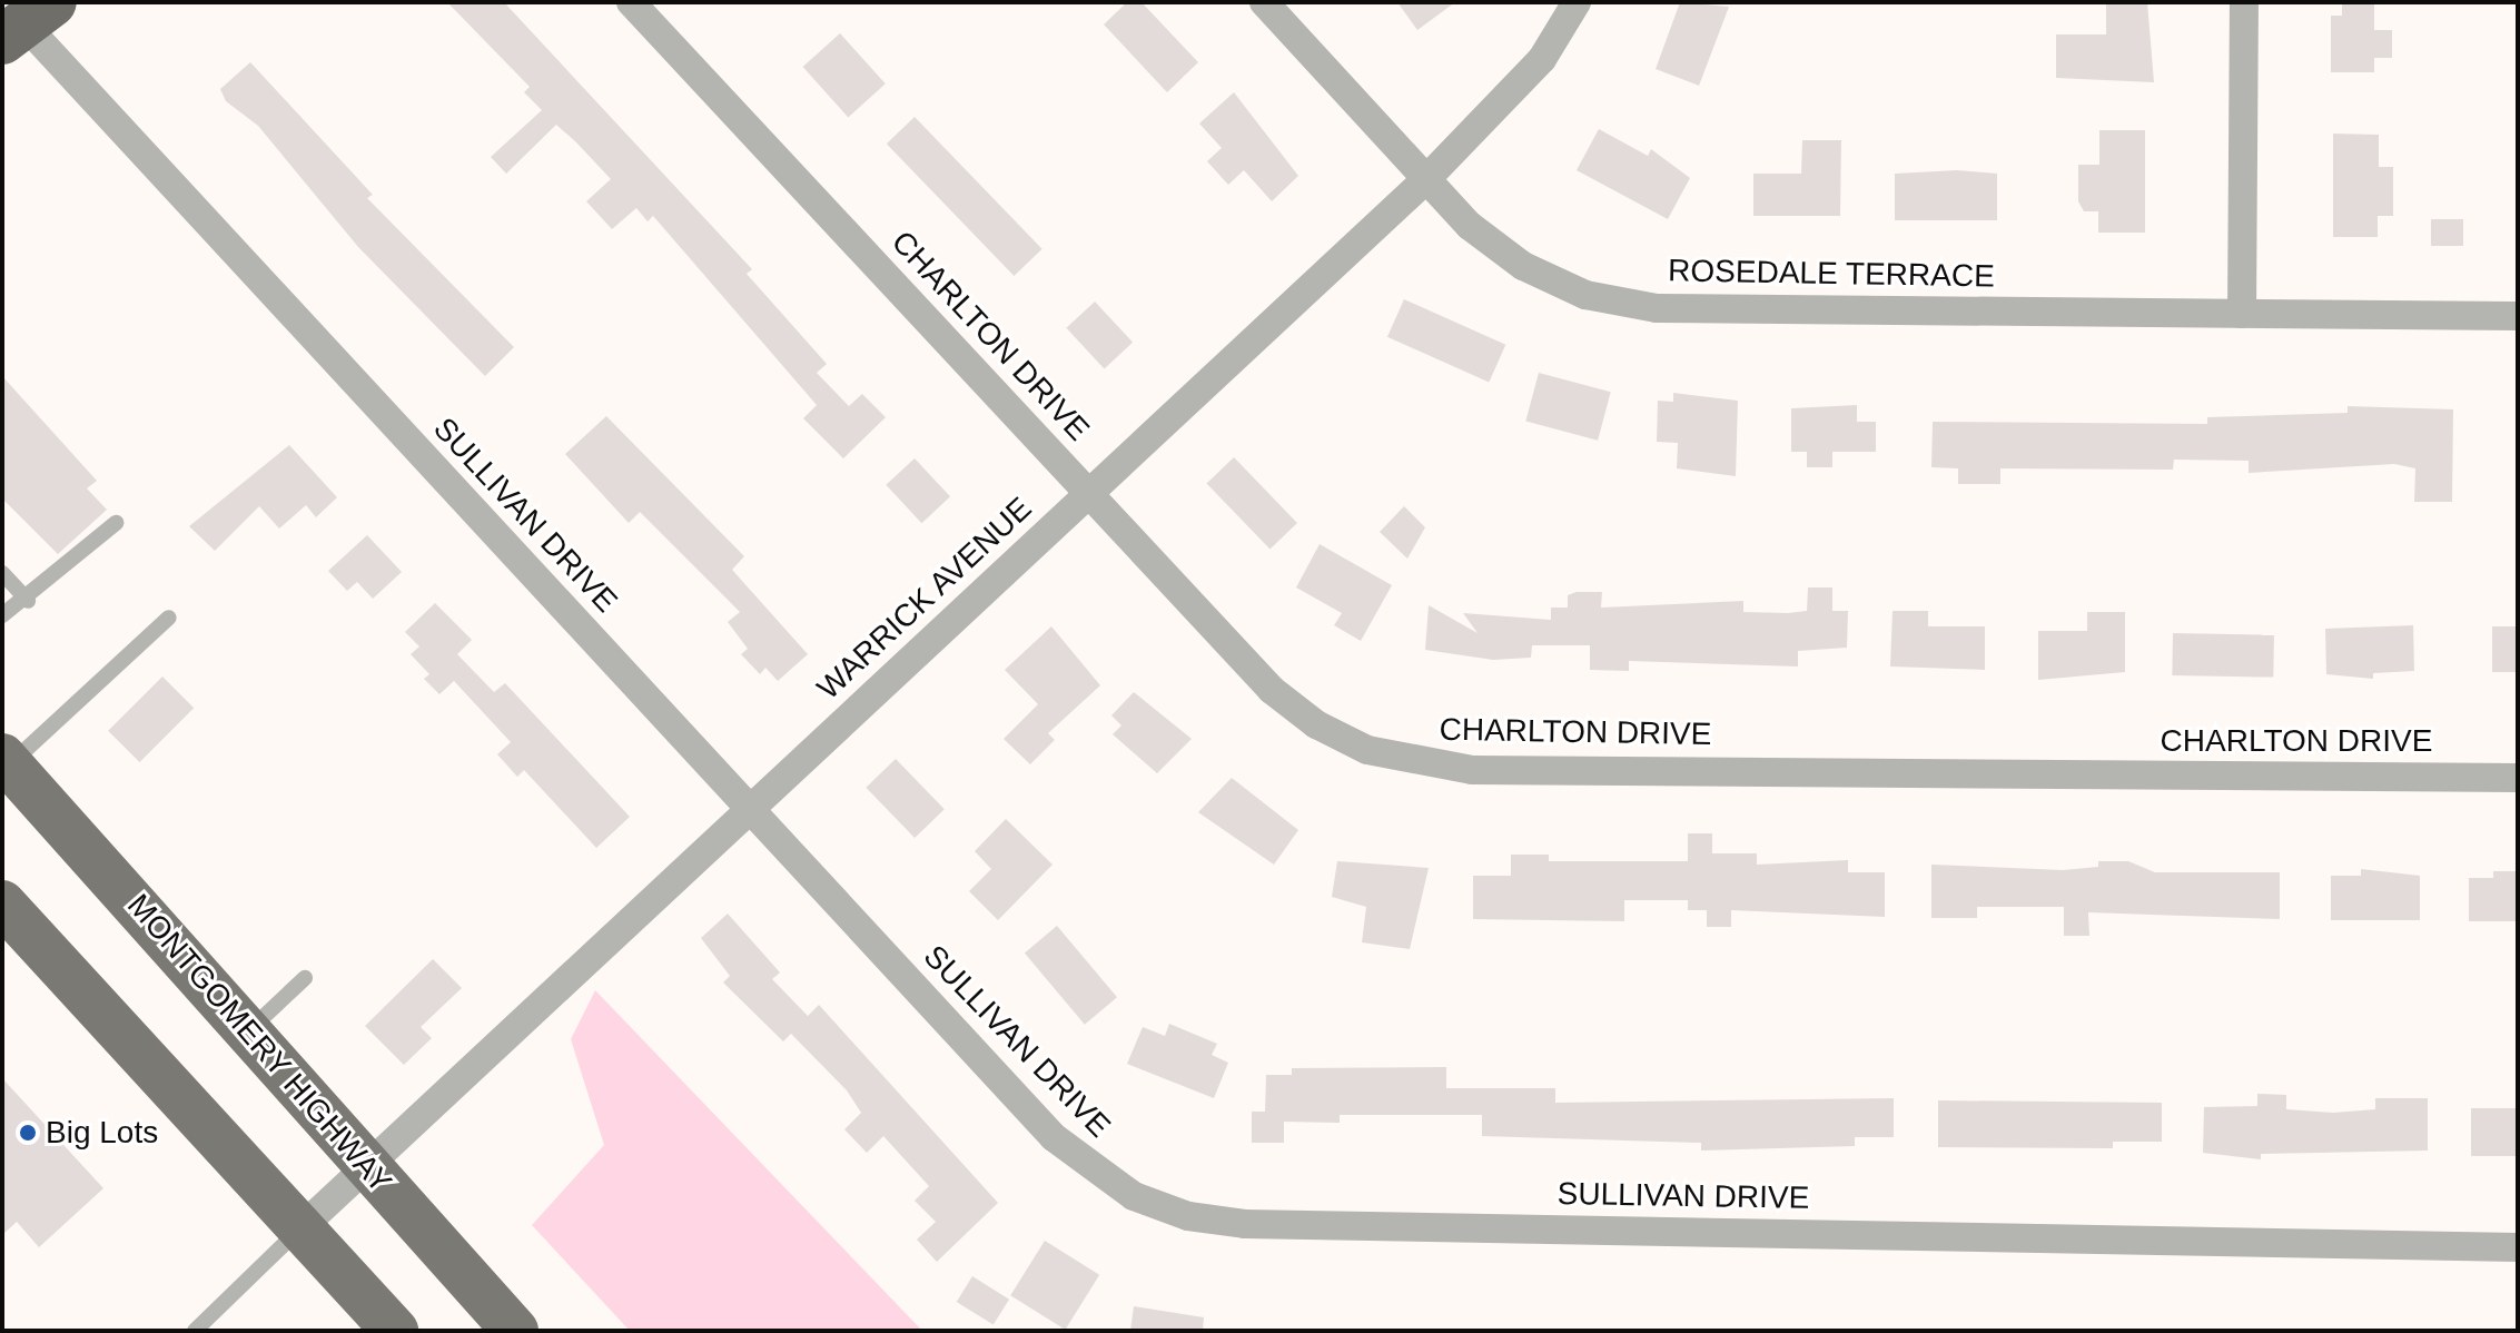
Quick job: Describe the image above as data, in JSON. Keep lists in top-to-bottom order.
{
  "streets": {
    "main road": ["MONTGOMERY HIGHWAY"],
    "street": [
      "ROSEDALE TERRACE",
      "CHARLTON DRIVE",
      "SULLIVAN DRIVE",
      "WARRICK AVENUE"
    ]
  },
  "crossings": [
    ["ROSEDALE TERRACE", "WARRICK AVENUE"],
    ["CHARLTON DRIVE", "WARRICK AVENUE"],
    ["SULLIVAN DRIVE", "WARRICK AVENUE"],
    ["WARRICK AVENUE", "MONTGOMERY HIGHWAY"]
  ],
  "places": ["Big Lots"]
}
